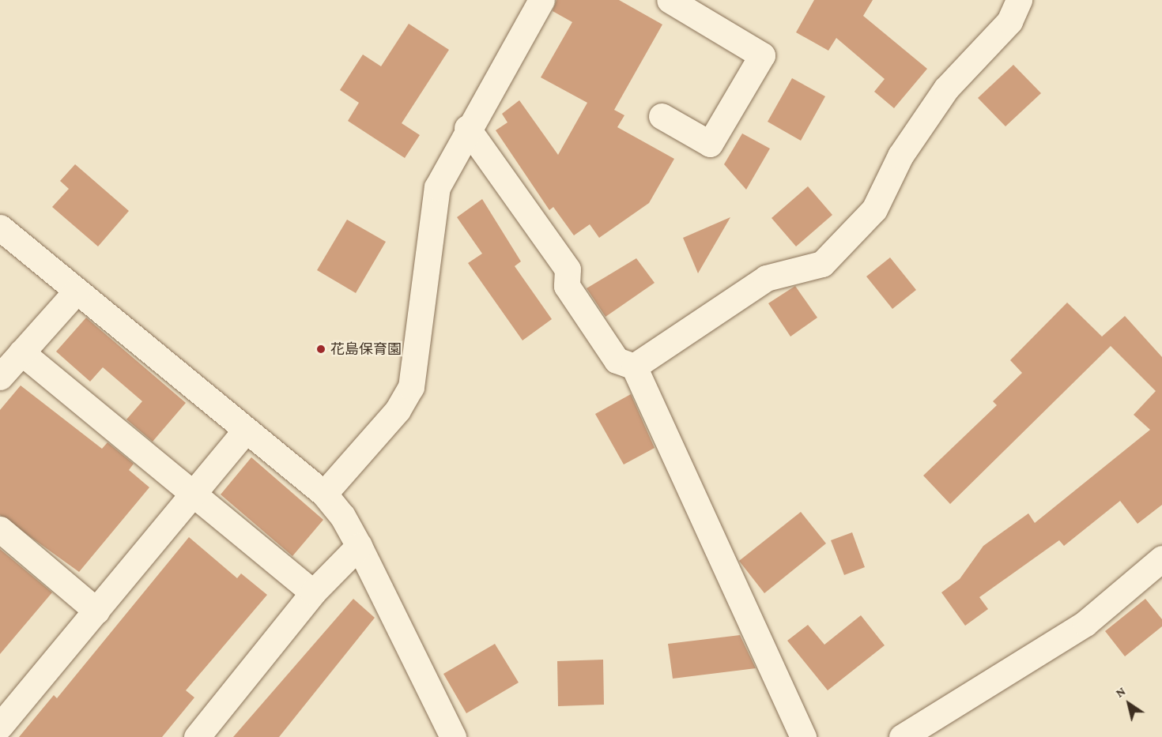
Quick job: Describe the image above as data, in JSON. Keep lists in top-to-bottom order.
{
  "places": ["花島保育園"],
  "north": "top left"
}
